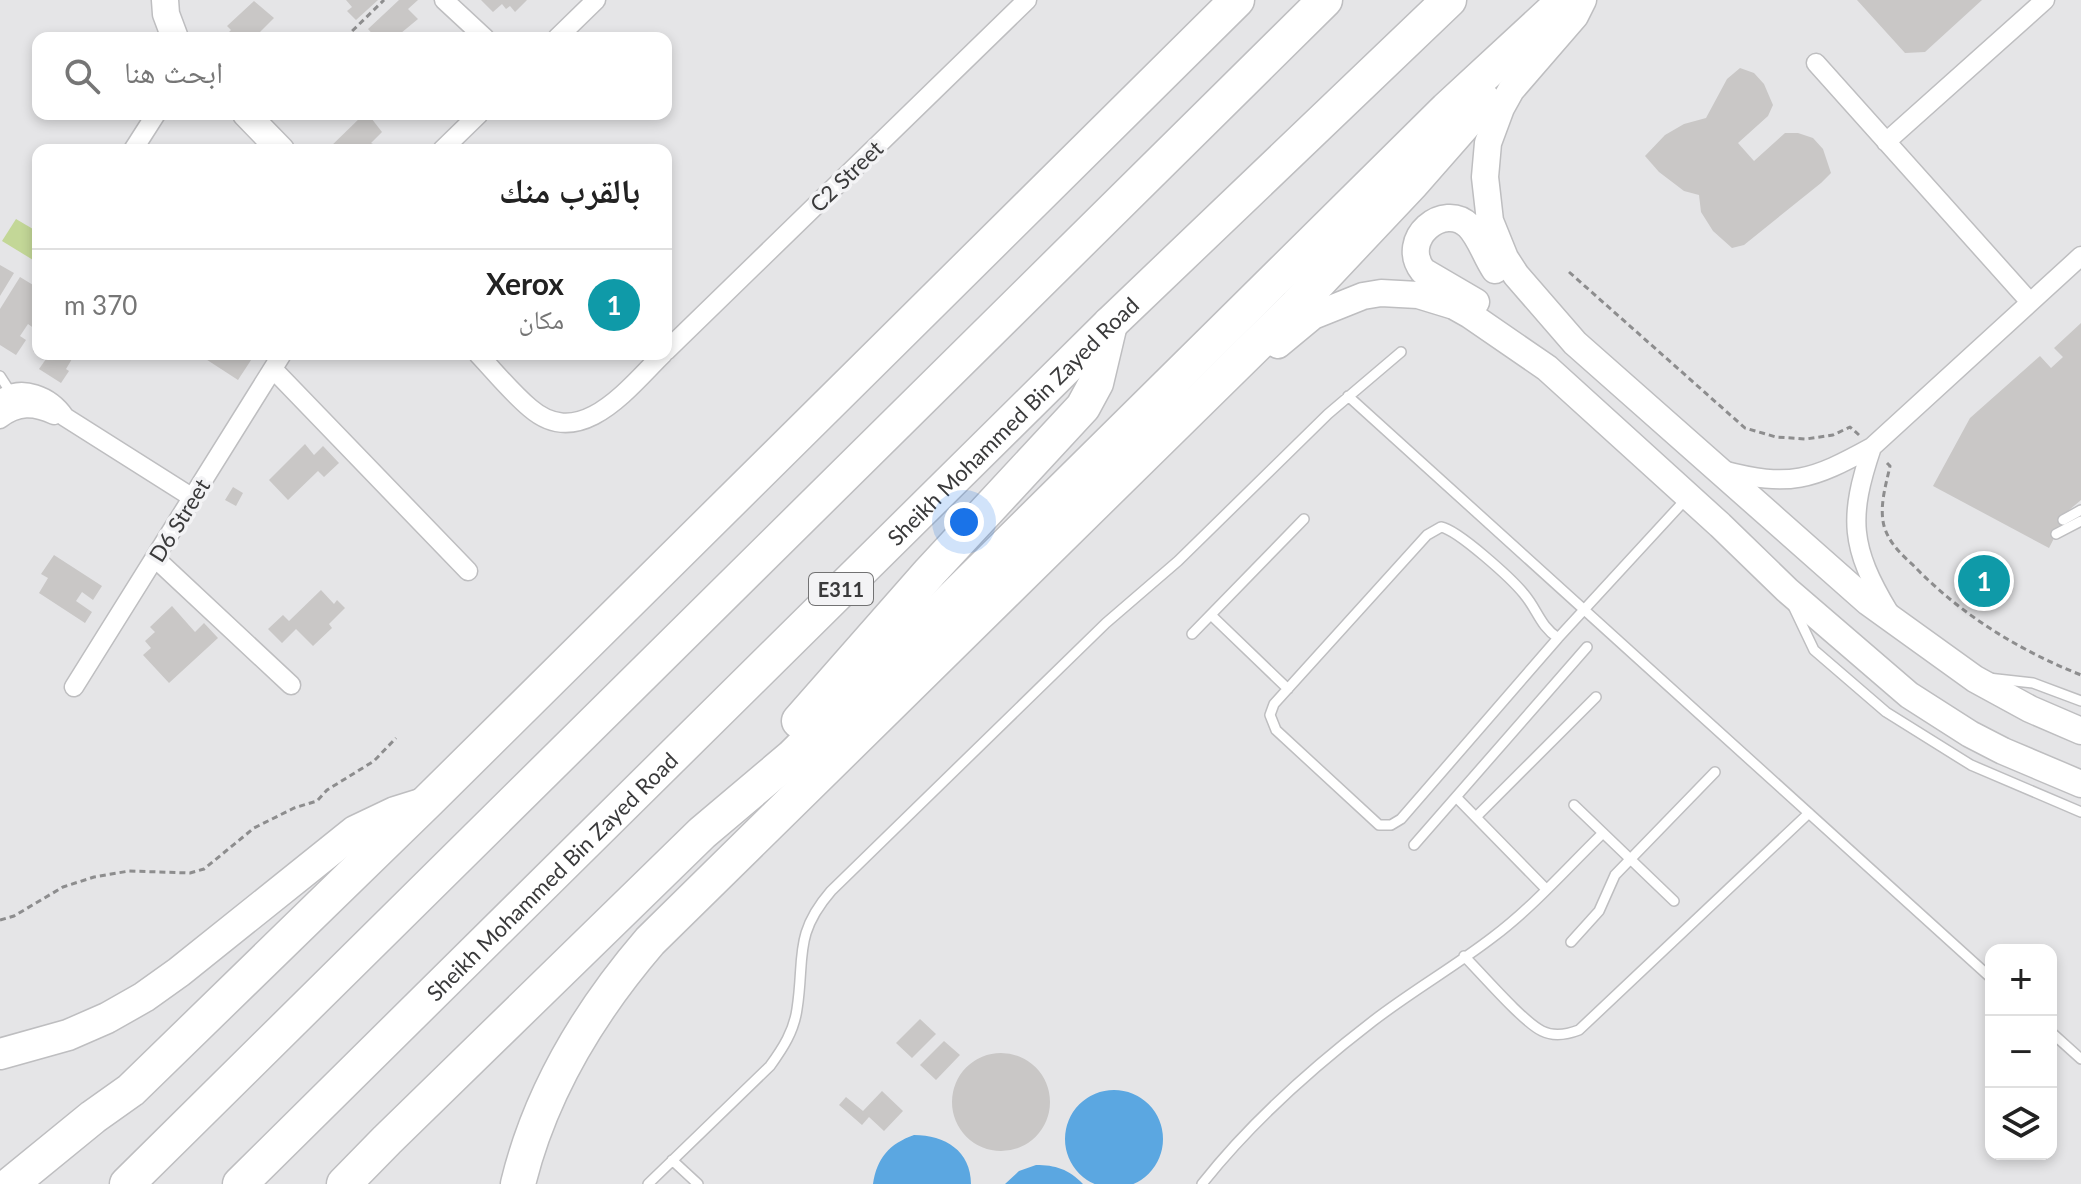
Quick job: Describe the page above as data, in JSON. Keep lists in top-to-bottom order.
{
  "streets": {
    "highway": ["Sheikh Mohammed Bin Zayed Road", "E311"],
    "street": ["C2 Street", "D6 Street"]
  },
  "page": {
    "search": "ابحث هنا",
    "heading": "بالقرب منك",
    "list": [
      {
        "mark": "1",
        "name": "Xerox",
        "note": "مكان",
        "value": "370 m"
      }
    ],
    "pins": "1",
    "map_buttons": ["+", "−"]
  }
}
